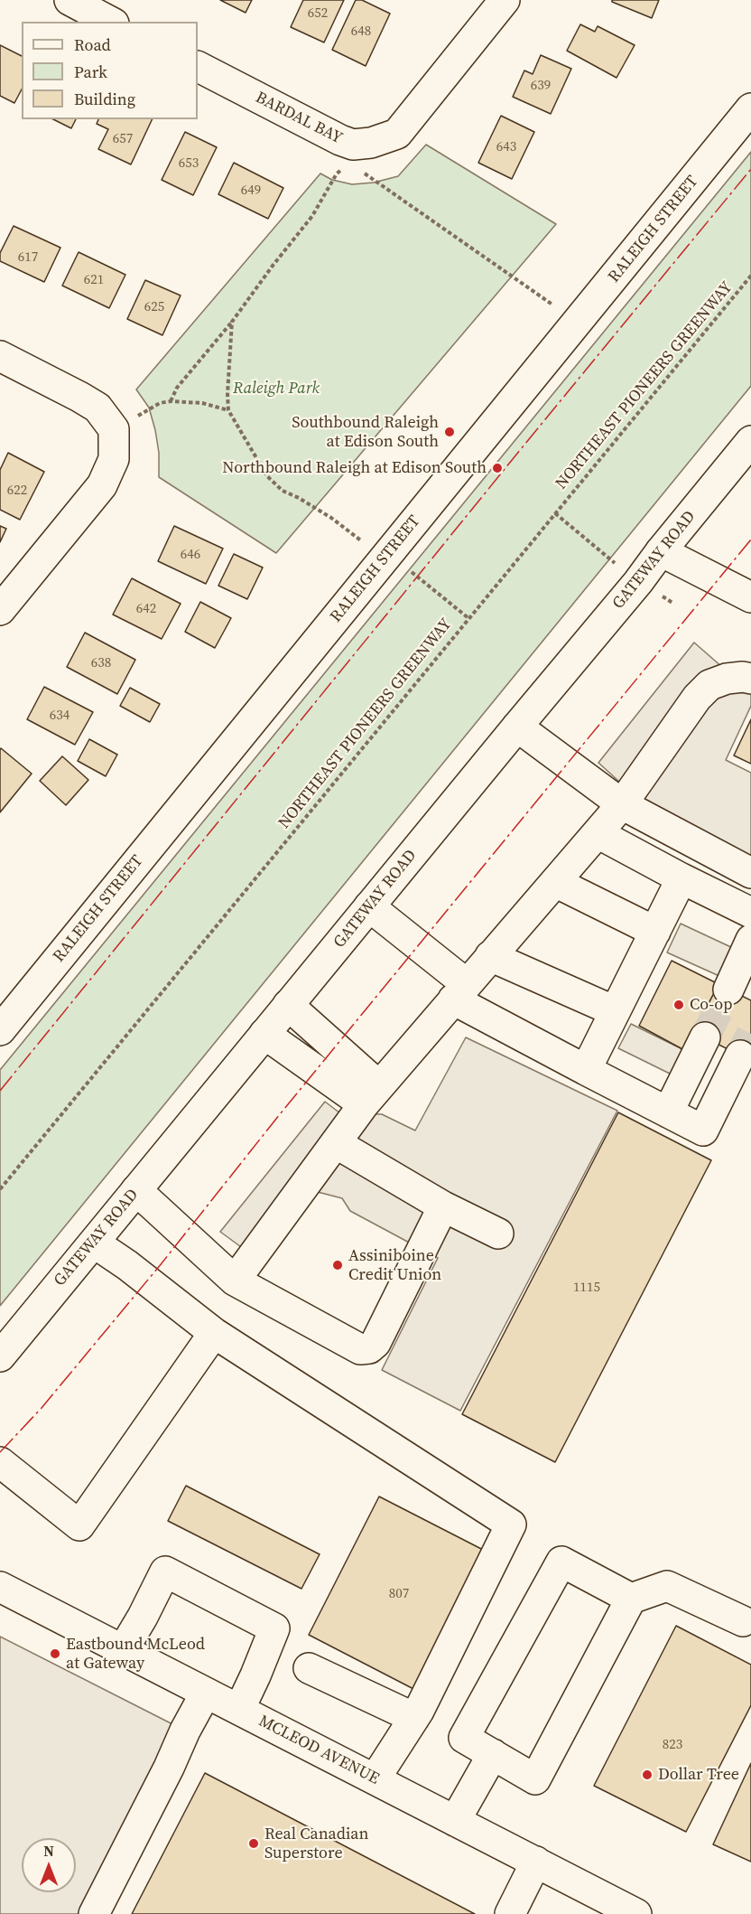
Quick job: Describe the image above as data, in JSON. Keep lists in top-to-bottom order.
{
  "streets": {
    "street": [
      "BARDAL BAY",
      "RALEIGH STREET",
      "GATEWAY ROAD",
      "MCLEOD AVENUE"
    ],
    "path": ["NORTHEAST PIONEERS GREENWAY"]
  },
  "parks": ["Raleigh Park"],
  "places": [
    "Southbound Raleigh at Edison South",
    "Northbound Raleigh at Edison South",
    "Co-op",
    "Assiniboine Credit Union",
    "Eastbound McLeod at Gateway",
    "Dollar Tree",
    "Real Canadian Superstore"
  ],
  "house_numbers": [
    "652",
    "648",
    "639",
    "657",
    "643",
    "653",
    "649",
    "617",
    "621",
    "625",
    "622",
    "646",
    "642",
    "638",
    "634",
    "1115",
    "807",
    "823"
  ],
  "legend": ["Road", "Park", "Building"],
  "north": "top"
}
